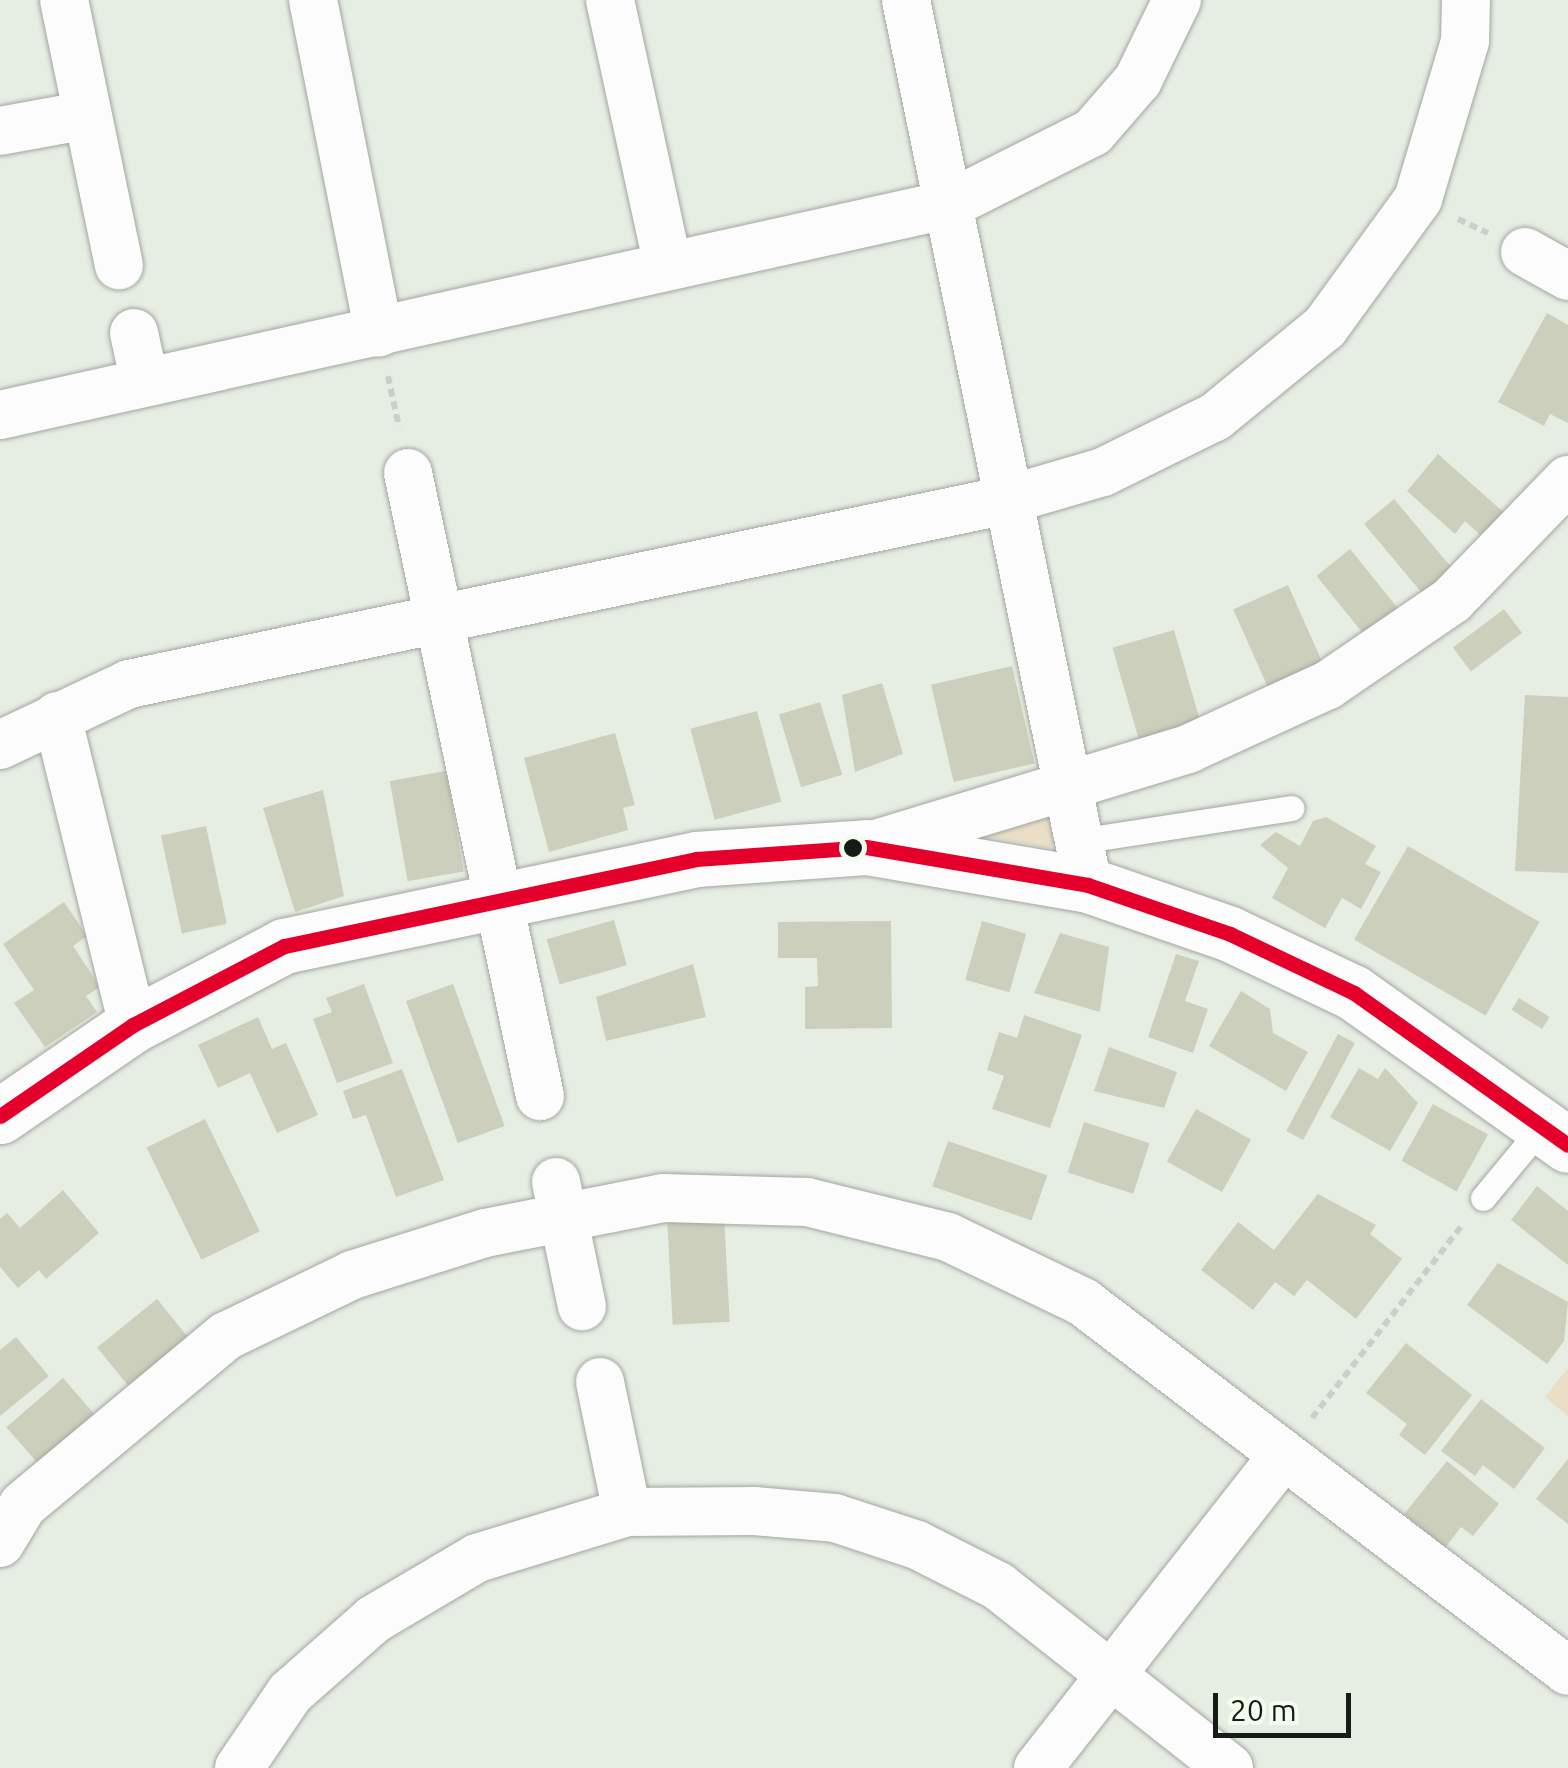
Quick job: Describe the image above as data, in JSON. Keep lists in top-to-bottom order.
{
  "scale_bar": "20 m"
}
